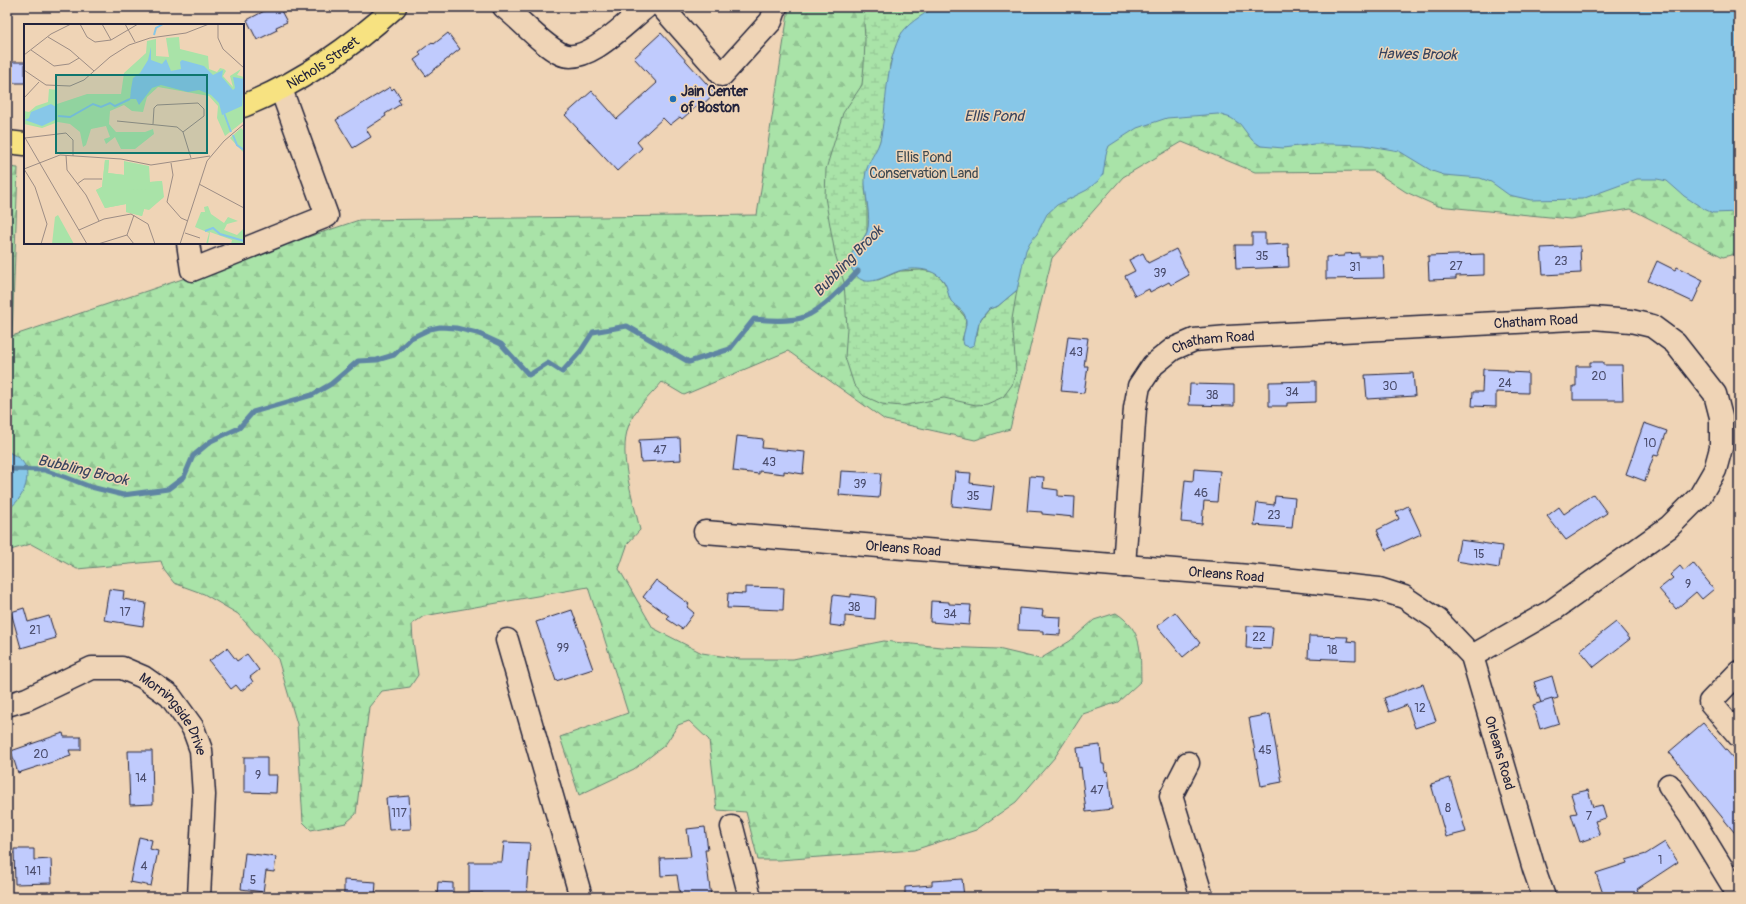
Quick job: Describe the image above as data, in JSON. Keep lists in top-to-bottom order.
{
  "streets": {
    "main road": ["Nichols Street"],
    "street": ["Chatham Road", "Orleans Road", "Morningside Drive"]
  },
  "crossings": [
    ["Chatham Road", "Orleans Road"]
  ],
  "water": ["Hawes Brook", "Ellis Pond", "Bubbling Brook"],
  "parks": ["Ellis Pond Conservation Land"],
  "places": ["Jain Center of Boston"],
  "house_numbers": [
    "35",
    "23",
    "27",
    "31",
    "39",
    "43",
    "20",
    "24",
    "30",
    "34",
    "38",
    "10",
    "47",
    "43",
    "39",
    "46",
    "35",
    "23",
    "15",
    "9",
    "38",
    "17",
    "34",
    "21",
    "22",
    "99",
    "18",
    "12",
    "45",
    "20",
    "9",
    "14",
    "47",
    "8",
    "117",
    "7",
    "1",
    "4",
    "141",
    "5"
  ]
}
